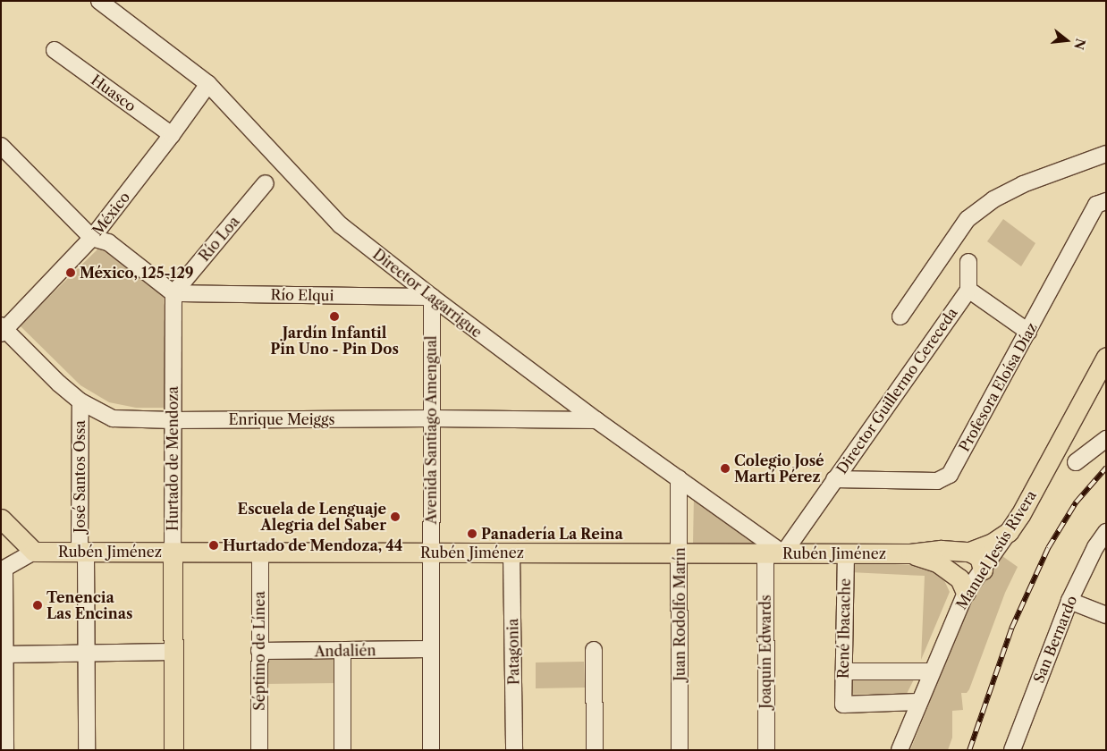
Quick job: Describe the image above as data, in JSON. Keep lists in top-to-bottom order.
{
  "streets": {
    "main road": ["Hurtado de Mendoza", "Manuel Jesús Rivera", "Rubén Jiménez"],
    "street": [
      "Huasco",
      "México",
      "Río Loa",
      "Director Lagarrigue",
      "Río Elqui",
      "Profesora Eloísa Díaz",
      "Director Guillermo Cereceda",
      "Enrique Meiggs",
      "Avenida Santiago Amengual",
      "José Santos Ossa",
      "Juan Rodolfo Marín",
      "René Ibacache",
      "San Bernardo",
      "Séptimo de Línea",
      "Andalién",
      "Patagonia",
      "Joaquín Edwards"
    ]
  },
  "crossings": [
    ["Huasco", "México"],
    ["México", "Director Lagarrigue"],
    ["México", "Enrique Meiggs"],
    ["Río Loa", "Río Elqui"],
    ["Río Loa", "Hurtado de Mendoza"],
    ["Director Lagarrigue", "Río Elqui"],
    ["Director Lagarrigue", "Director Guillermo Cereceda"],
    ["Director Lagarrigue", "Enrique Meiggs"],
    ["Director Lagarrigue", "Avenida Santiago Amengual"],
    ["Director Lagarrigue", "Rubén Jiménez"],
    ["Director Lagarrigue", "Juan Rodolfo Marín"],
    ["Director Lagarrigue", "Joaquín Edwards"],
    ["Río Elqui", "Avenida Santiago Amengual"],
    ["Río Elqui", "Hurtado de Mendoza"],
    ["Profesora Eloísa Díaz", "Director Guillermo Cereceda"],
    ["Director Guillermo Cereceda", "Rubén Jiménez"],
    ["Director Guillermo Cereceda", "Joaquín Edwards"],
    ["Enrique Meiggs", "Avenida Santiago Amengual"],
    ["Enrique Meiggs", "Hurtado de Mendoza"],
    ["Enrique Meiggs", "José Santos Ossa"],
    ["Avenida Santiago Amengual", "Rubén Jiménez"],
    ["Avenida Santiago Amengual", "Andalién"],
    ["Hurtado de Mendoza", "Rubén Jiménez"],
    ["José Santos Ossa", "Rubén Jiménez"],
    ["Manuel Jesús Rivera", "Rubén Jiménez"],
    ["Manuel Jesús Rivera", "René Ibacache"],
    ["Rubén Jiménez", "Juan Rodolfo Marín"],
    ["Rubén Jiménez", "René Ibacache"],
    ["Rubén Jiménez", "Séptimo de Línea"],
    ["Rubén Jiménez", "Patagonia"],
    ["Rubén Jiménez", "Joaquín Edwards"],
    ["Séptimo de Línea", "Andalién"]
  ],
  "places": [
    "México, 125-129",
    "Jardín Infantil Pin Uno - Pin Dos",
    "Colegio José Martí Pérez",
    "Escuela de Lenguaje Alegria del Saber",
    "Panadería La Reina",
    "Hurtado de Mendoza, 44",
    "Tenencia Las Encinas"
  ],
  "north": "right"
}
